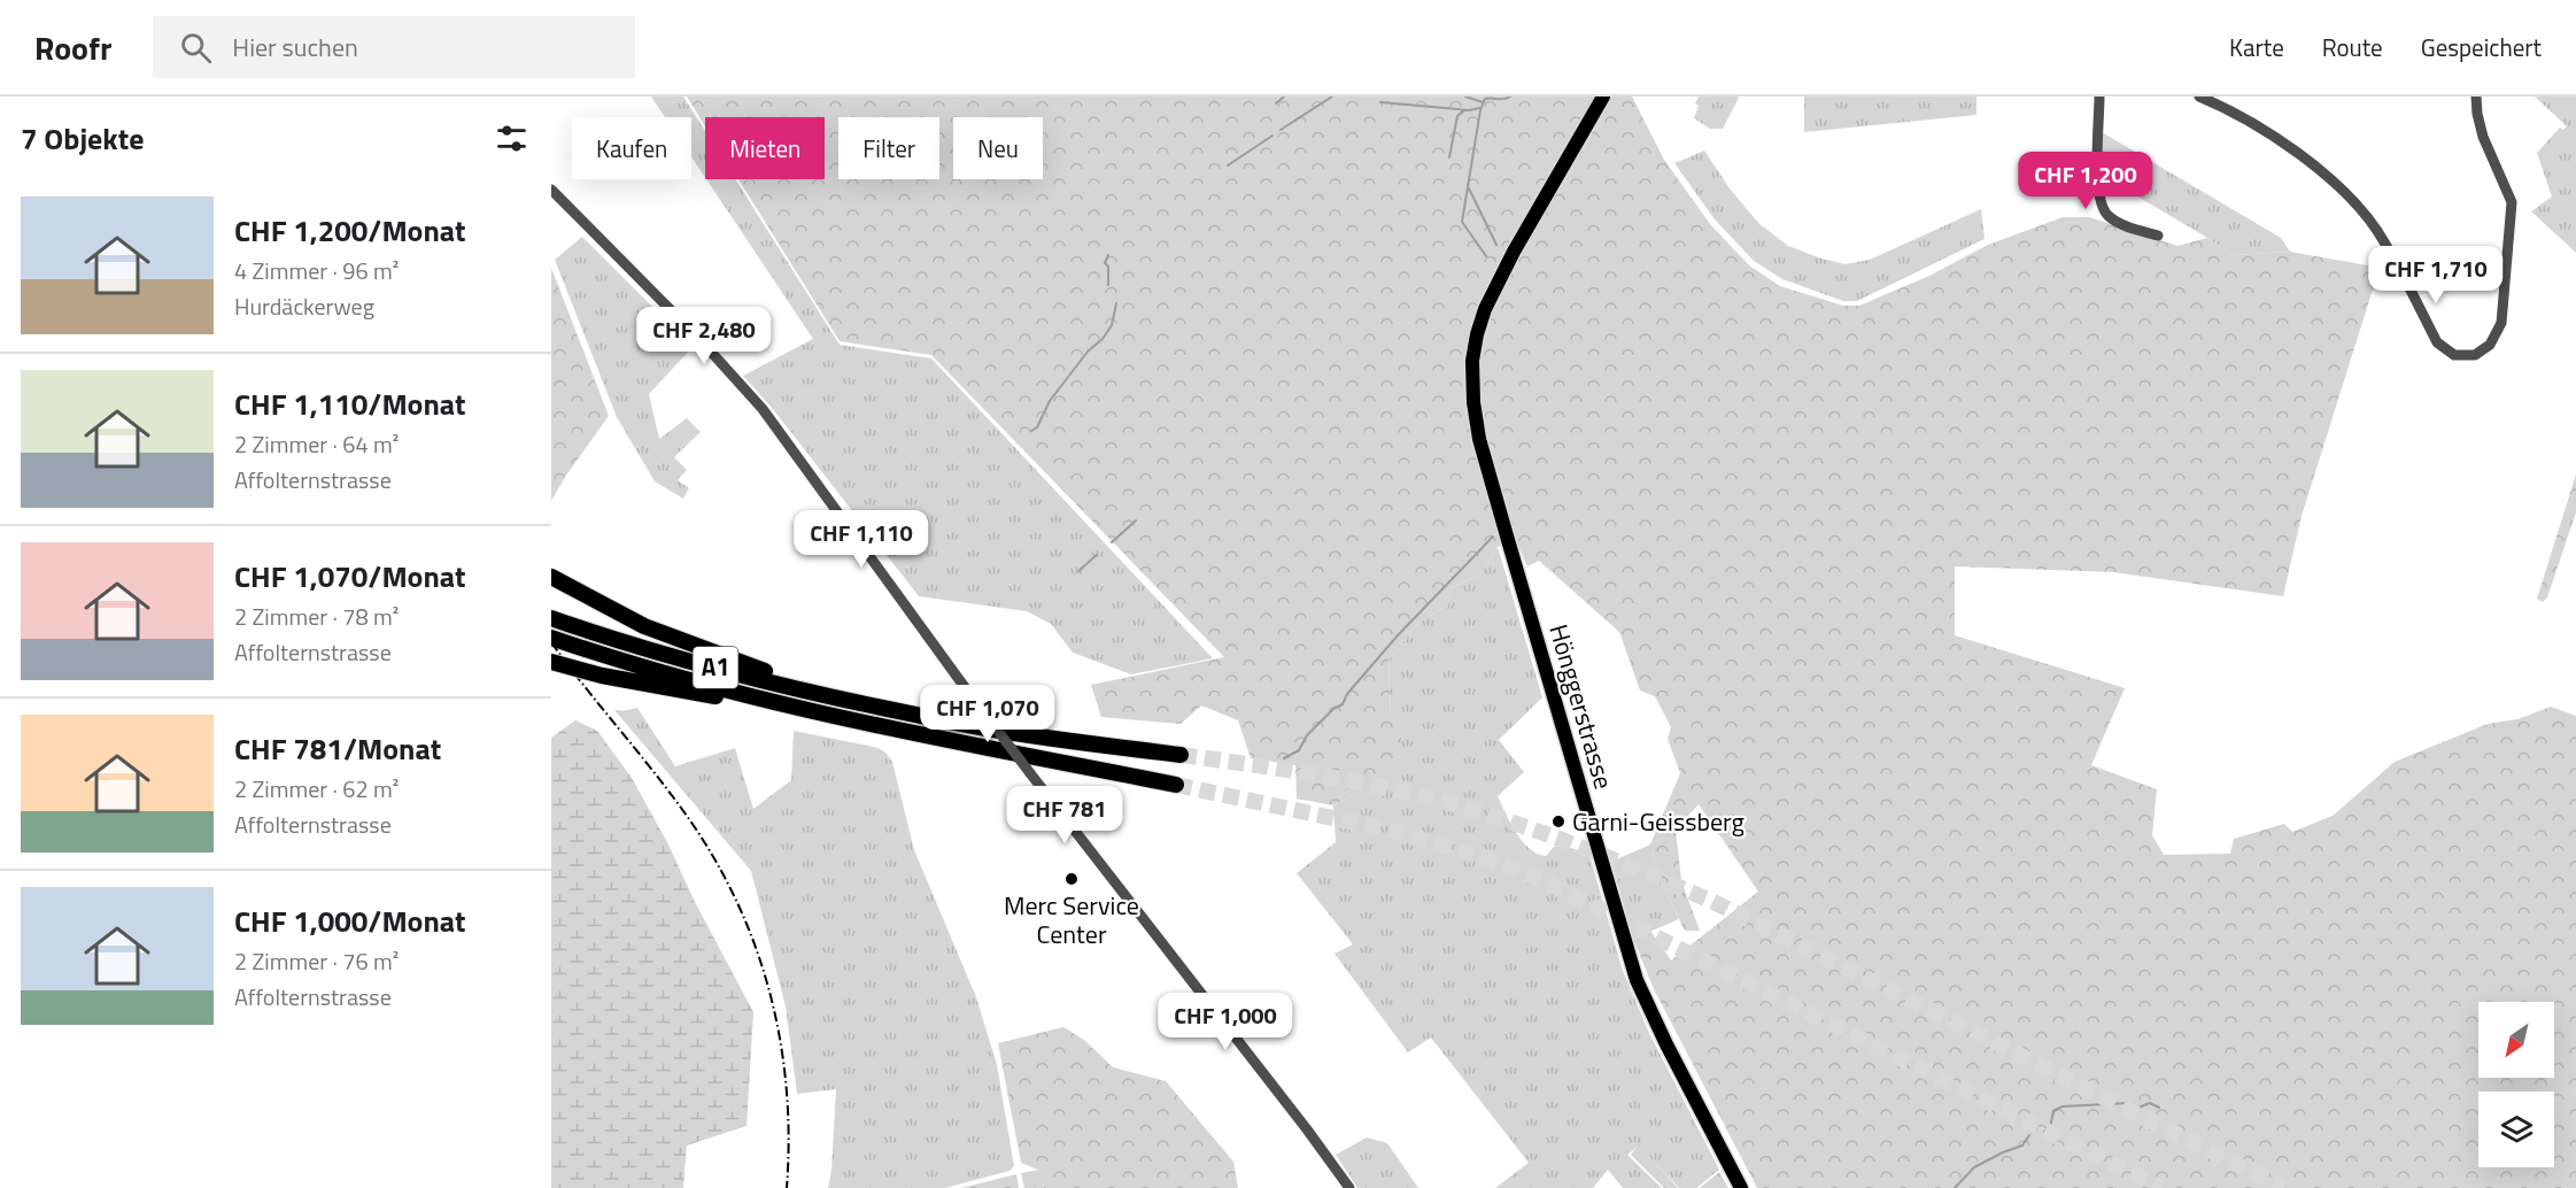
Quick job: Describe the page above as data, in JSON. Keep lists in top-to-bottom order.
{
  "streets": {
    "highway": ["A1"],
    "main road": ["Hönggerstrasse"]
  },
  "places": ["Garni-Geissberg", "Merc Service Center"],
  "north": "bottom left",
  "page": {
    "header": "Roofr",
    "search": "Hier suchen",
    "nav": ["Karte", "Route", "Gespeichert"],
    "heading": "7 Objekte",
    "chip": [
      "Kaufen",
      "Mieten",
      "Filter",
      "Neu"
    ],
    "price": [
      "CHF 1,200",
      "CHF 1,710",
      "CHF 2,480",
      "CHF 1,110",
      "CHF 1,070",
      "CHF 781",
      "CHF 1,000"
    ],
    "list": [
      {
        "name": "CHF 1,200/Monat",
        "note": "4 Zimmer · 96 m² · Hurdäckerweg"
      },
      {
        "name": "CHF 1,110/Monat",
        "note": "2 Zimmer · 64 m² · Affolternstrasse"
      },
      {
        "name": "CHF 1,070/Monat",
        "note": "2 Zimmer · 78 m² · Affolternstrasse"
      },
      {
        "name": "CHF 781/Monat",
        "note": "2 Zimmer · 62 m² · Affolternstrasse"
      },
      {
        "name": "CHF 1,000/Monat",
        "note": "2 Zimmer · 76 m² · Affolternstrasse"
      }
    ]
  }
}
